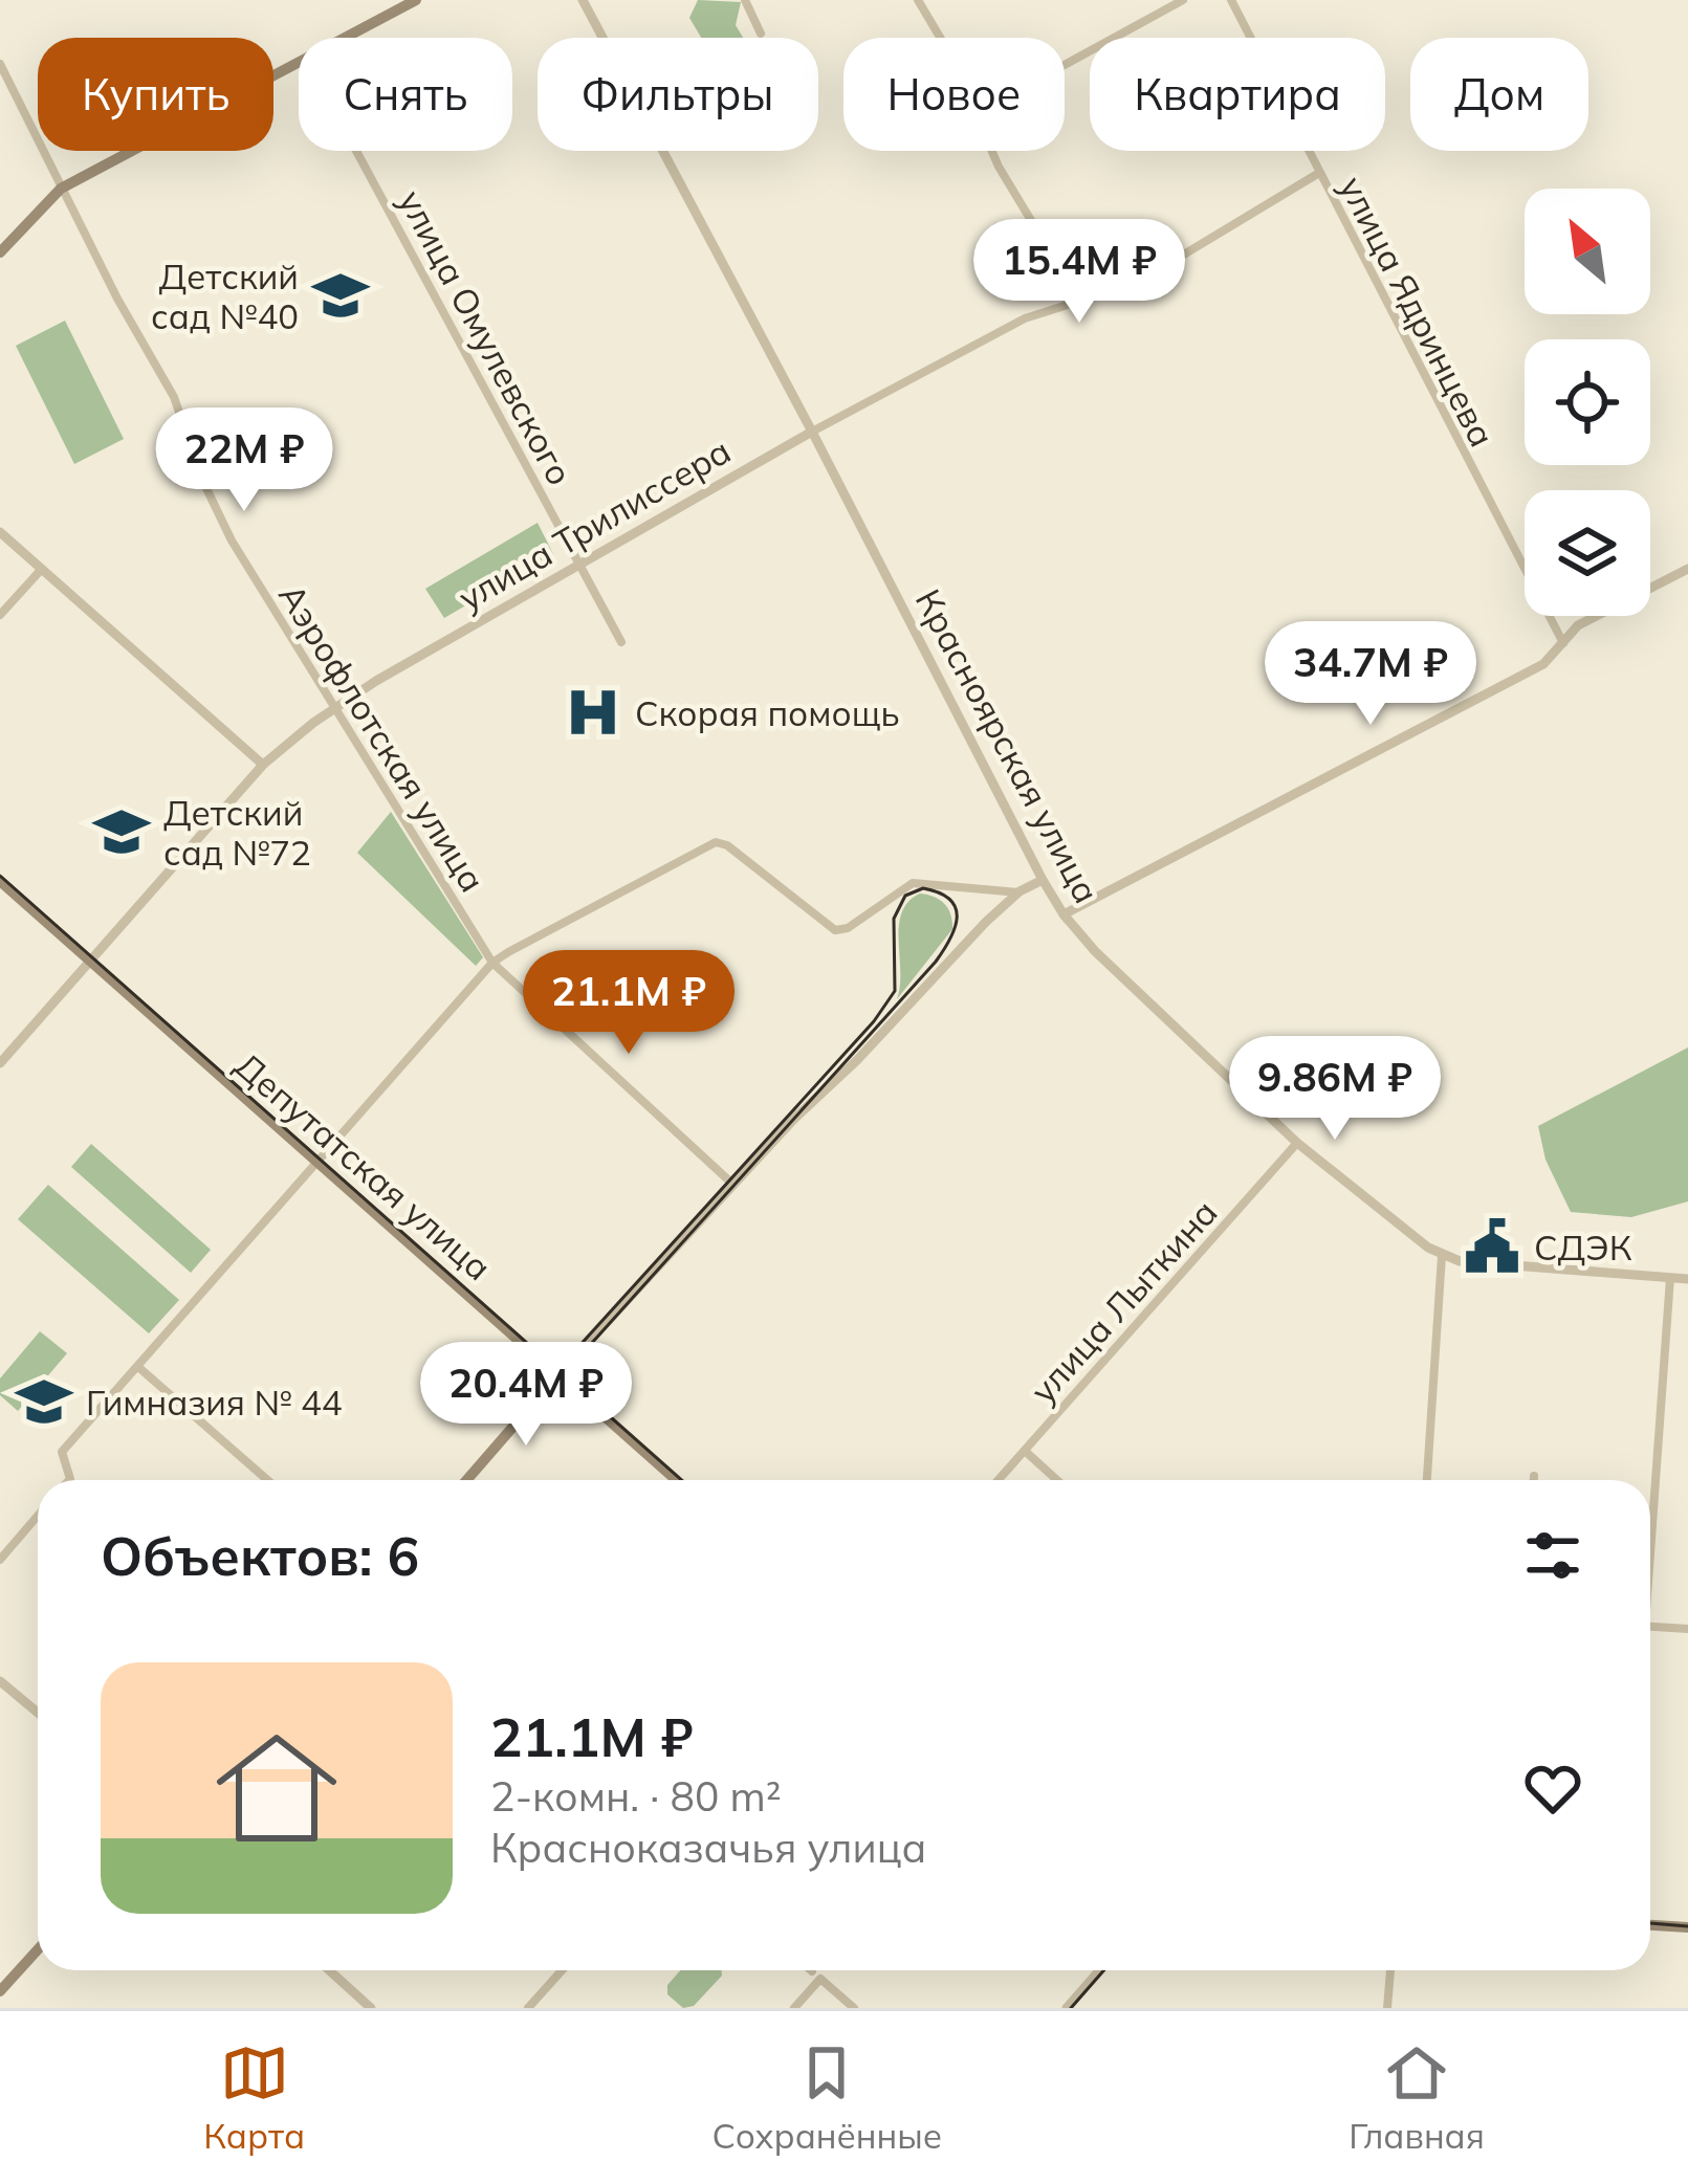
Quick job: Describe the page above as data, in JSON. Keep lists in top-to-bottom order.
{
  "streets": {
    "main road": ["Депутатская улица"],
    "street": [
      "улица Ядринцева",
      "улица Омулевского",
      "улица Трилиссера",
      "Аэрофлотская улица",
      "Красноярская улица",
      "улица Лыткина"
    ]
  },
  "crossings": [
    ["улица Ядринцева", "улица Трилиссера"],
    ["улица Омулевского", "улица Трилиссера"],
    ["улица Трилиссера", "Аэрофлотская улица"],
    ["улица Трилиссера", "Красноярская улица"],
    ["улица Трилиссера", "Депутатская улица"],
    ["Красноярская улица", "улица Лыткина"]
  ],
  "places": {
    "school or university": ["Детский сад №40", "Детский сад №72", "Гимназия № 44"],
    "hospital": ["Скорая помощь"],
    "public building": ["СДЭК"]
  },
  "north": "top left",
  "page": {
    "chip": [
      "Купить",
      "Снять",
      "Фильтры",
      "Новое",
      "Квартира",
      "Дом"
    ],
    "price": [
      "15.4M ₽",
      "22M ₽",
      "34.7M ₽",
      "21.1M ₽",
      "9.86M ₽",
      "20.4M ₽"
    ],
    "heading": "Объектов: 6",
    "list": [
      {
        "name": "21.1M ₽",
        "note": "2-комн. · 80 m² · Красноказачья улица"
      }
    ],
    "tabs": ["Карта", "Сохранённые", "Главная"]
  }
}
